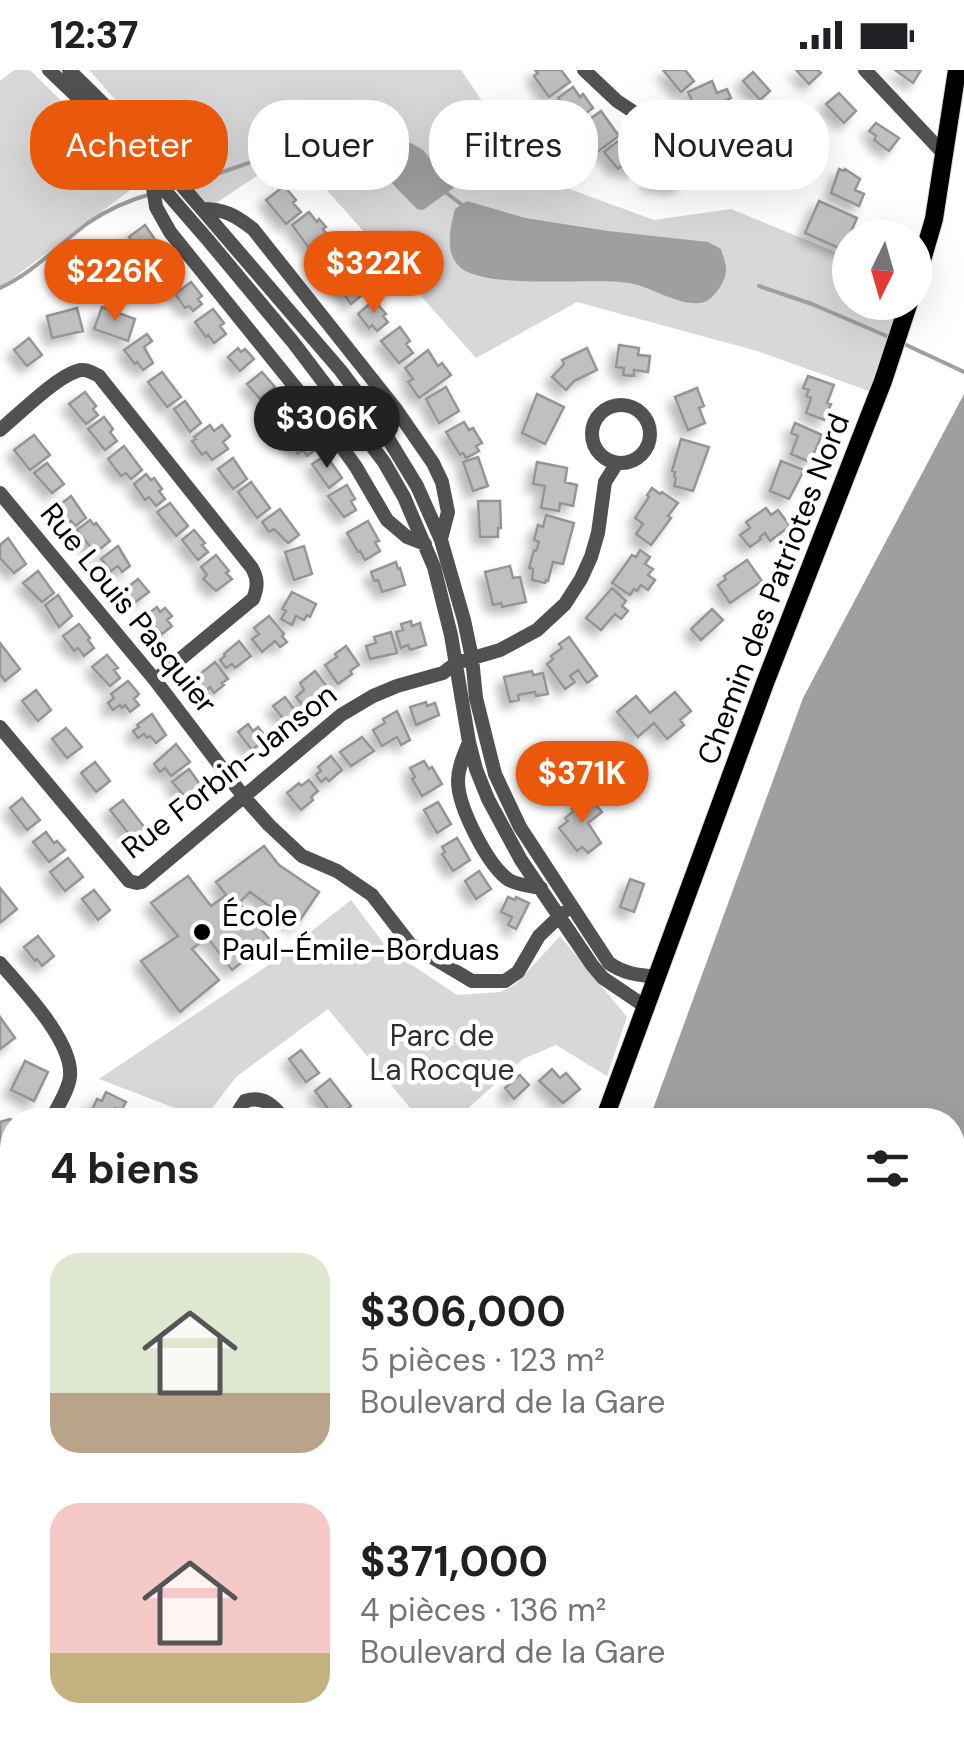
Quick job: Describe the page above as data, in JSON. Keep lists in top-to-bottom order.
{
  "streets": {
    "main road": ["Chemin des Patriotes Nord"],
    "street": ["Rue Louis Pasquier", "Rue Forbin-Janson"]
  },
  "crossings": [
    ["Rue Louis Pasquier", "Rue Forbin-Janson"]
  ],
  "parks": ["Parc de La Rocque"],
  "places": ["École Paul-Émile-Borduas"],
  "north": "bottom",
  "page": {
    "status": "12:37",
    "chip": [
      "Acheter",
      "Louer",
      "Filtres",
      "Nouveau"
    ],
    "price": [
      "$322K",
      "$226K",
      "$306K",
      "$371K"
    ],
    "heading": "4 biens",
    "list": [
      {
        "name": "$306,000",
        "note": "5 pièces · 123 m² · Boulevard de la Gare"
      },
      {
        "name": "$371,000",
        "note": "4 pièces · 136 m² · Boulevard de la Gare"
      }
    ]
  }
}
